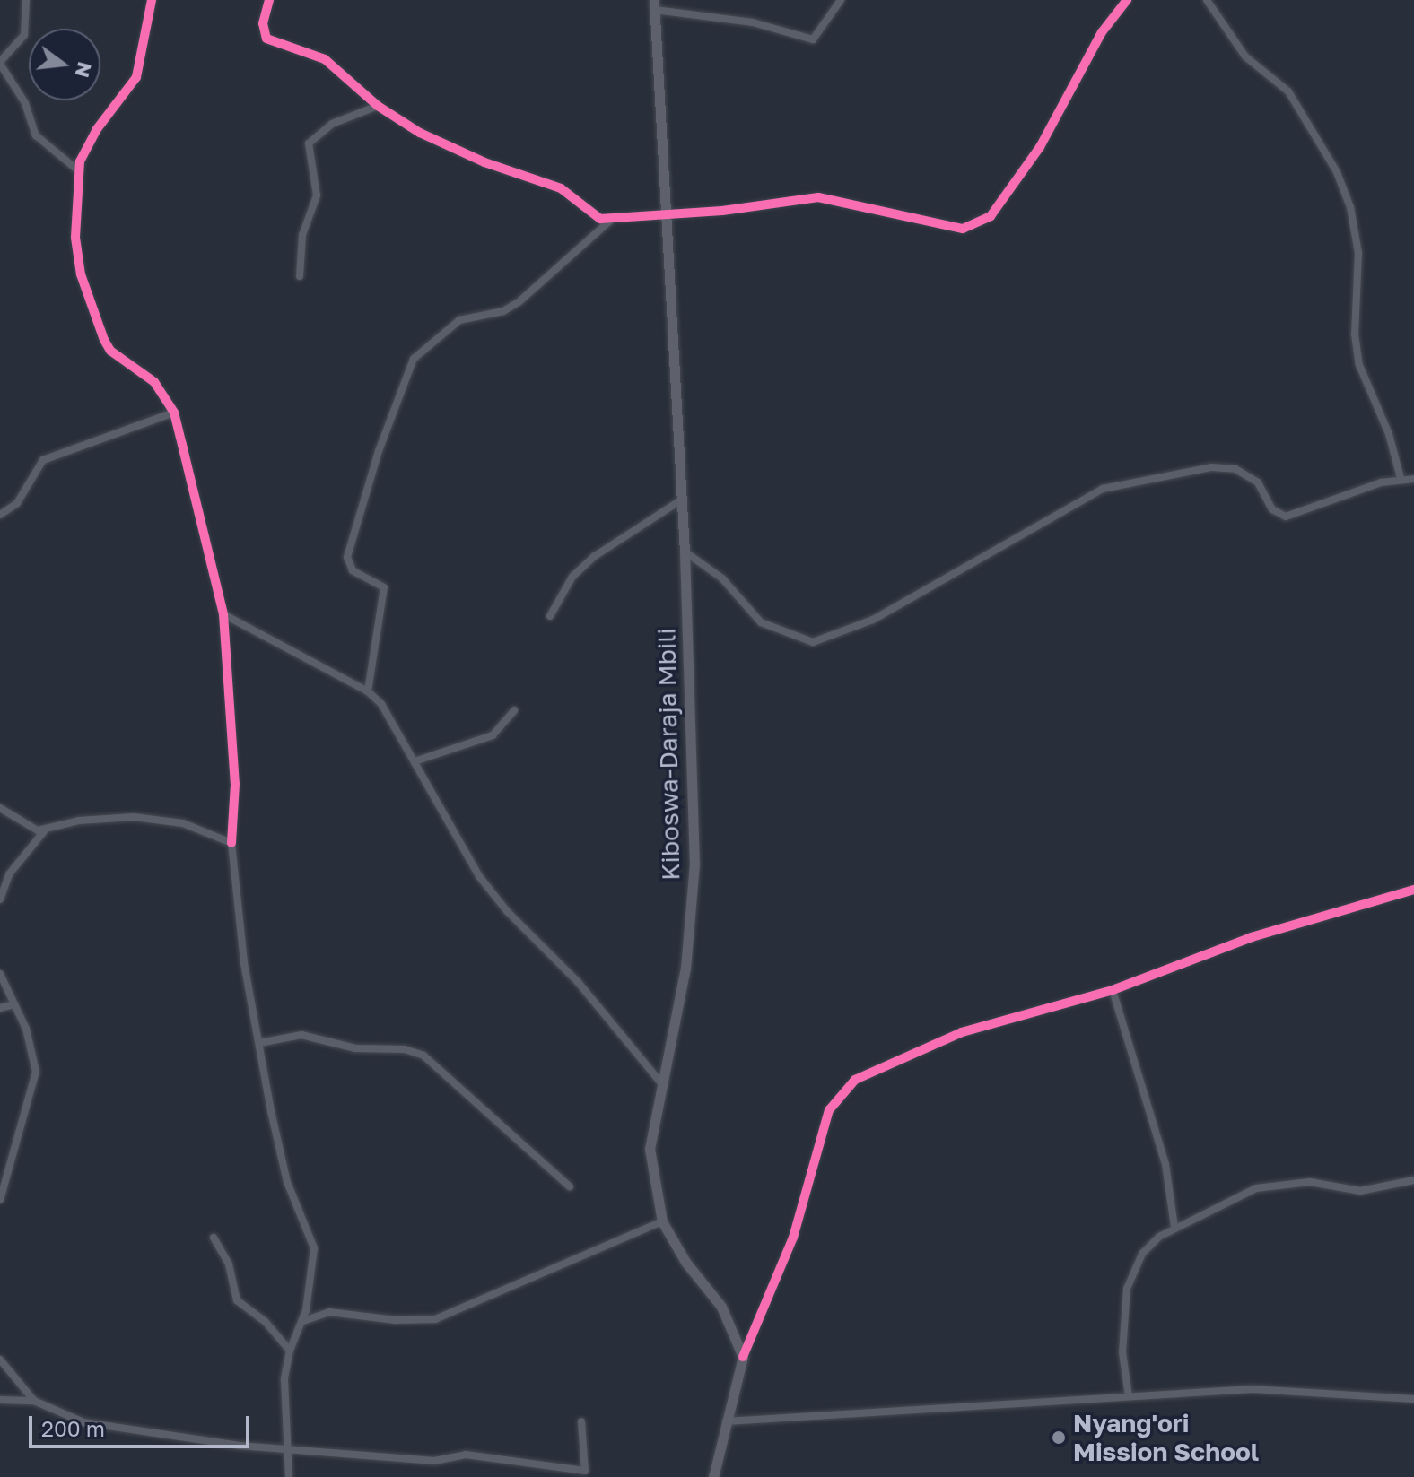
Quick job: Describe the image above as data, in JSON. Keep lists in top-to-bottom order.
{
  "streets": {
    "main road": ["Kiboswa-Daraja Mbili"]
  },
  "places": ["Nyang'ori Mission School"],
  "scale_bar": "200 m",
  "north": "right"
}
